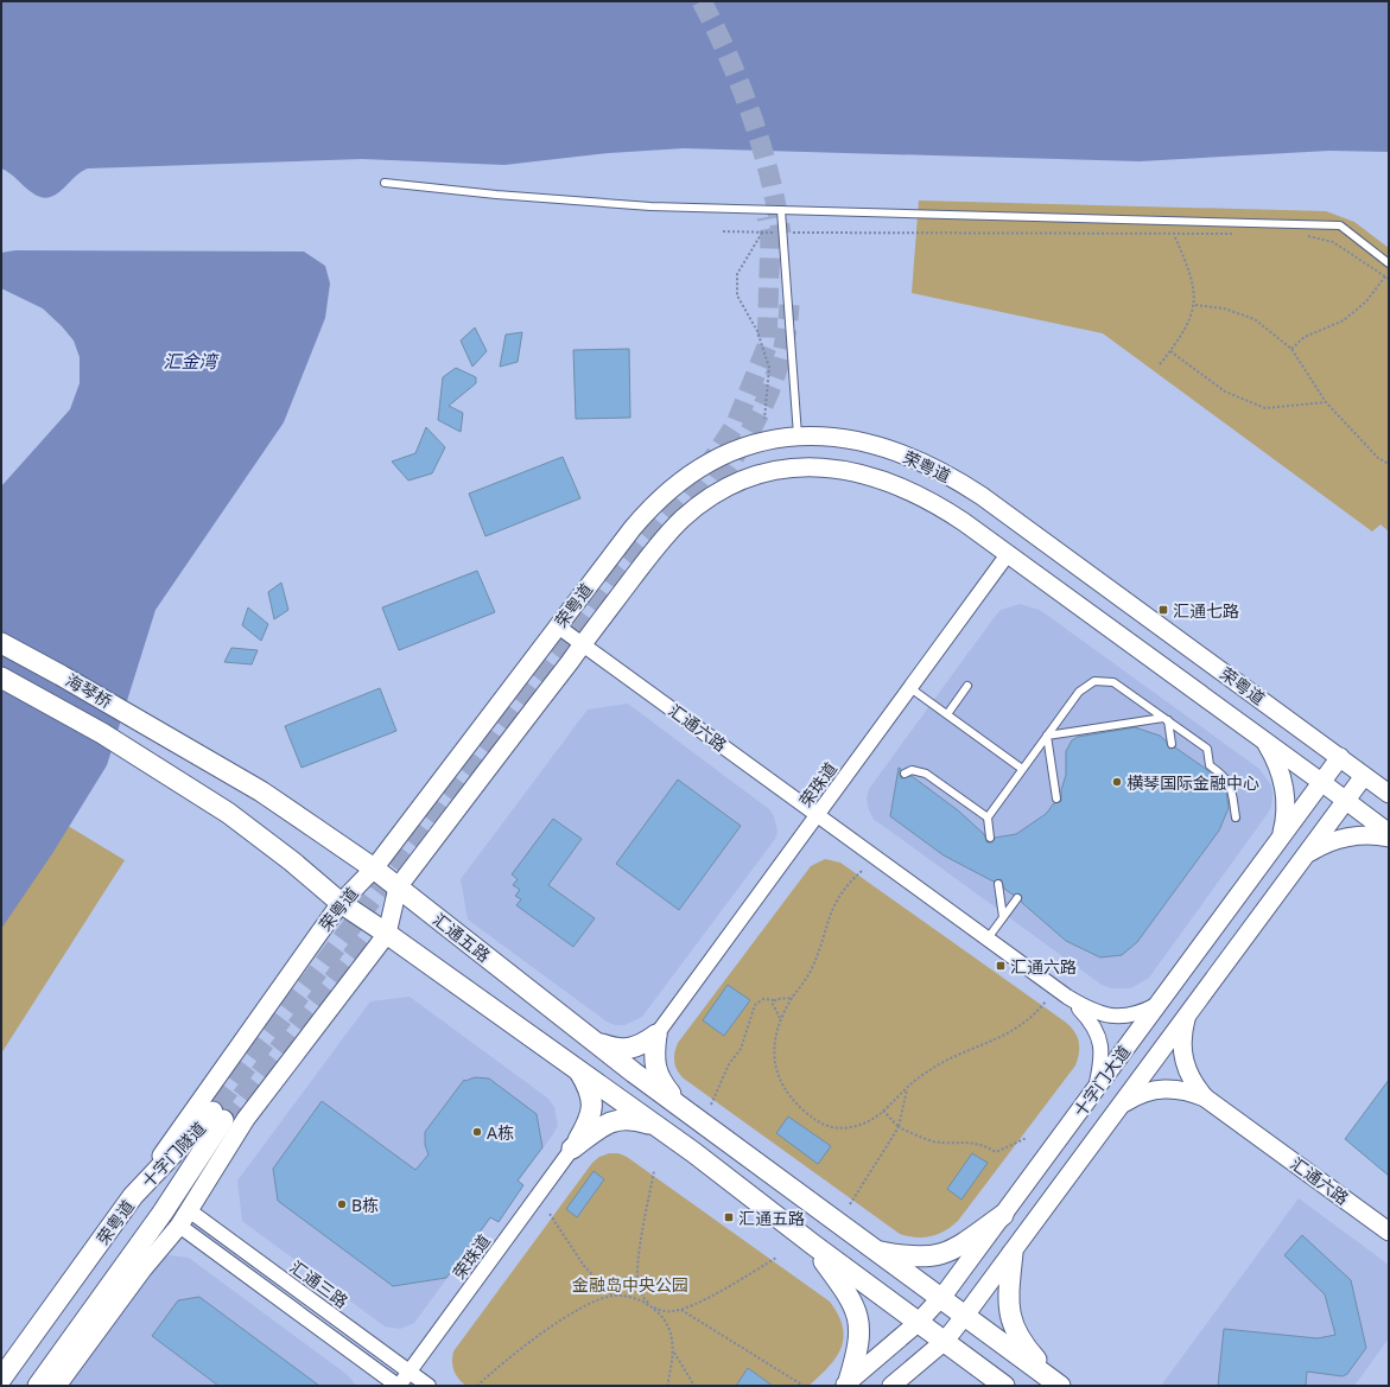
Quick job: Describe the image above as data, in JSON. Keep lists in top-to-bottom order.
{
  "streets": {
    "main road": [
      "荣粤道",
      "海琴桥",
      "汇通五路",
      "十字门隧道"
    ],
    "street": [
      "汇通六路",
      "荣珠道",
      "十字门大道",
      "汇通三路"
    ]
  },
  "crossings": [
    ["荣粤道", "海琴桥"],
    ["荣粤道", "汇通六路"],
    ["荣粤道", "荣珠道"],
    ["荣粤道", "汇通五路"],
    ["荣粤道", "十字门大道"],
    ["荣粤道", "十字门隧道"],
    ["荣粤道", "汇通三路"],
    ["海琴桥", "汇通五路"],
    ["汇通六路", "荣珠道"],
    ["汇通六路", "十字门大道"],
    ["荣珠道", "汇通三路"],
    ["汇通五路", "十字门大道"]
  ],
  "water": ["汇金湾"],
  "parks": ["金融岛中央公园"],
  "places": {
    "transit": ["汇通七路", "汇通六路", "汇通五路"],
    "other": ["横琴国际金融中心", "A栋", "B栋"]
  }
}
